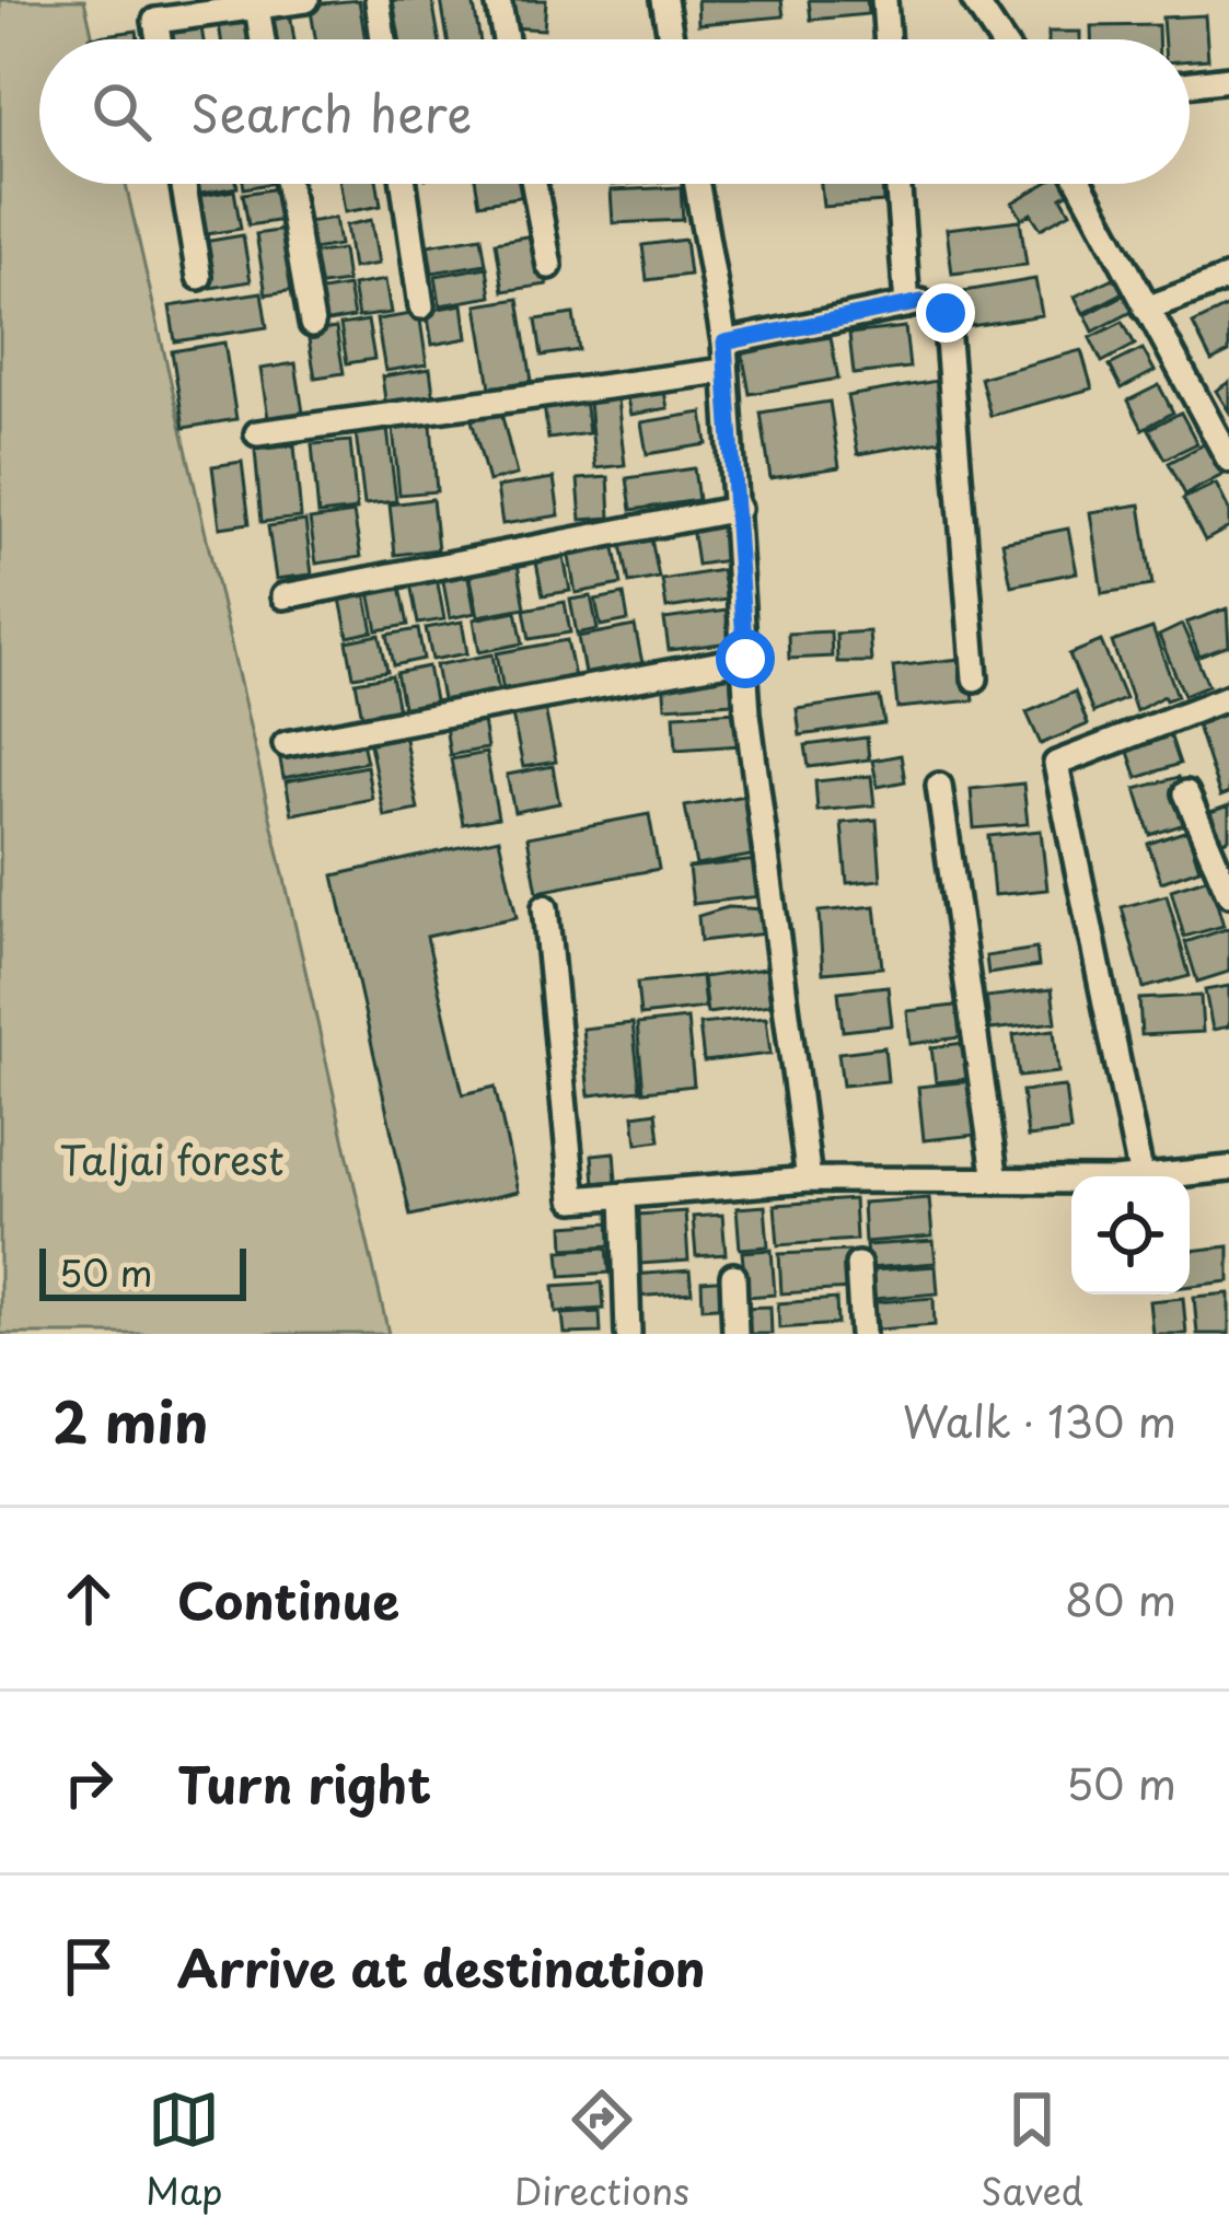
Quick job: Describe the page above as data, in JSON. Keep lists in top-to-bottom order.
{
  "parks": ["Taljai forest"],
  "scale_bar": "50 m",
  "page": {
    "search": "Search here",
    "scale": "50 m",
    "heading": ["2 min", "Walk · 130 m"],
    "list": [
      ["Continue", "80 m"],
      ["Turn right", "50 m"],
      "Arrive at destination"
    ],
    "nav": ["Map", "Directions", "Saved"]
  }
}
